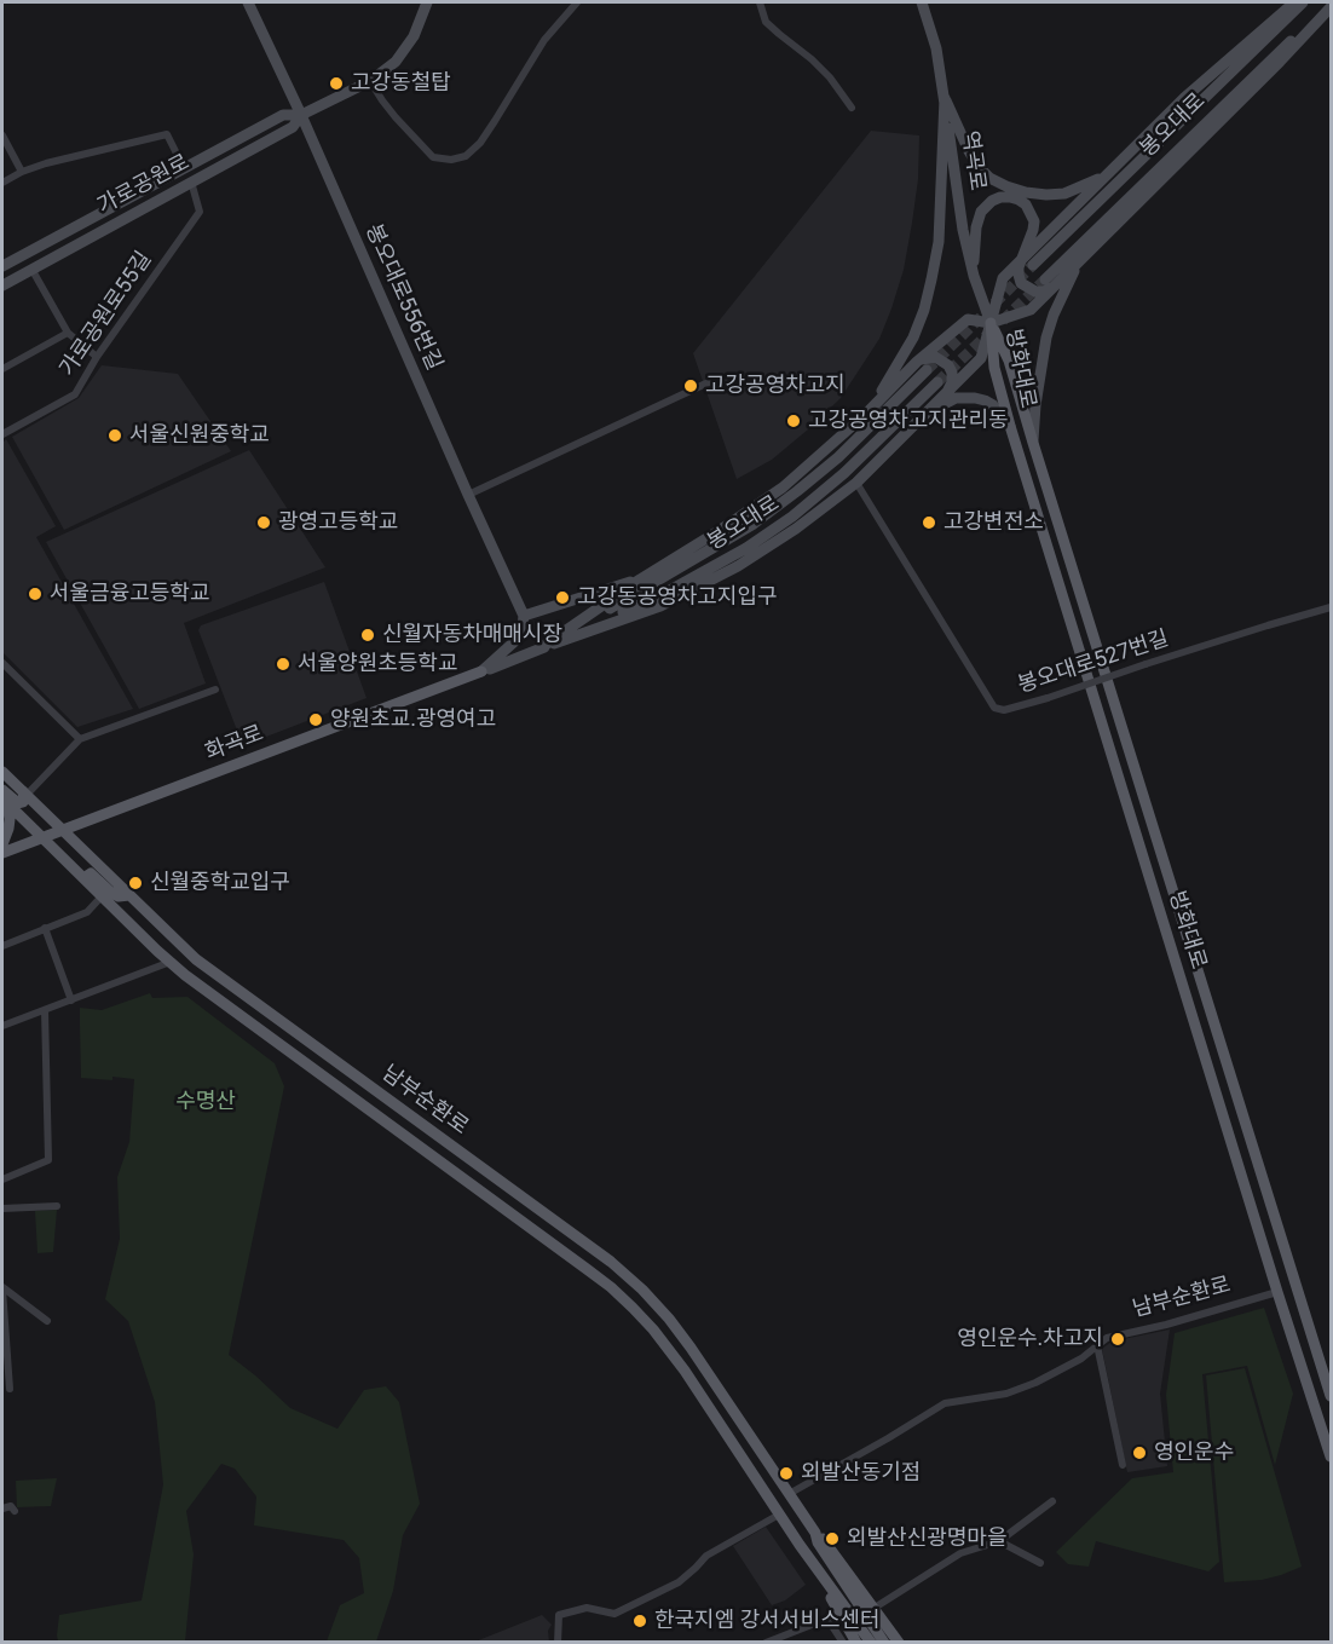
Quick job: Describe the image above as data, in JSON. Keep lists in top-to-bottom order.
{
  "streets": {
    "main road": ["방화대로", "화곡로", "남부순환로"],
    "street": [
      "봉오대로",
      "역곡로",
      "가로공원로",
      "봉오대로556번길",
      "가로공원로55길",
      "봉오대로527번길"
    ]
  },
  "crossings": [
    ["봉오대로", "화곡로"],
    ["역곡로", "방화대로"],
    ["가로공원로", "봉오대로556번길"],
    ["가로공원로", "가로공원로55길"],
    ["방화대로", "남부순환로"],
    ["화곡로", "남부순환로"]
  ],
  "parks": ["수명산"],
  "places": [
    "고강동철탑",
    "고강공영차고지",
    "고강공영차고지관리동",
    "서울신원중학교",
    "광영고등학교",
    "고강변전소",
    "서울금융고등학교",
    "고강동공영차고지입구",
    "신월자동차매매시장",
    "서울양원초등학교",
    "양원초교.광영여고",
    "신월중학교입구",
    "영인운수.차고지",
    "영인운수",
    "외발산동기점",
    "외발산신광명마을",
    "한국지엠 강서서비스센터"
  ]
}
